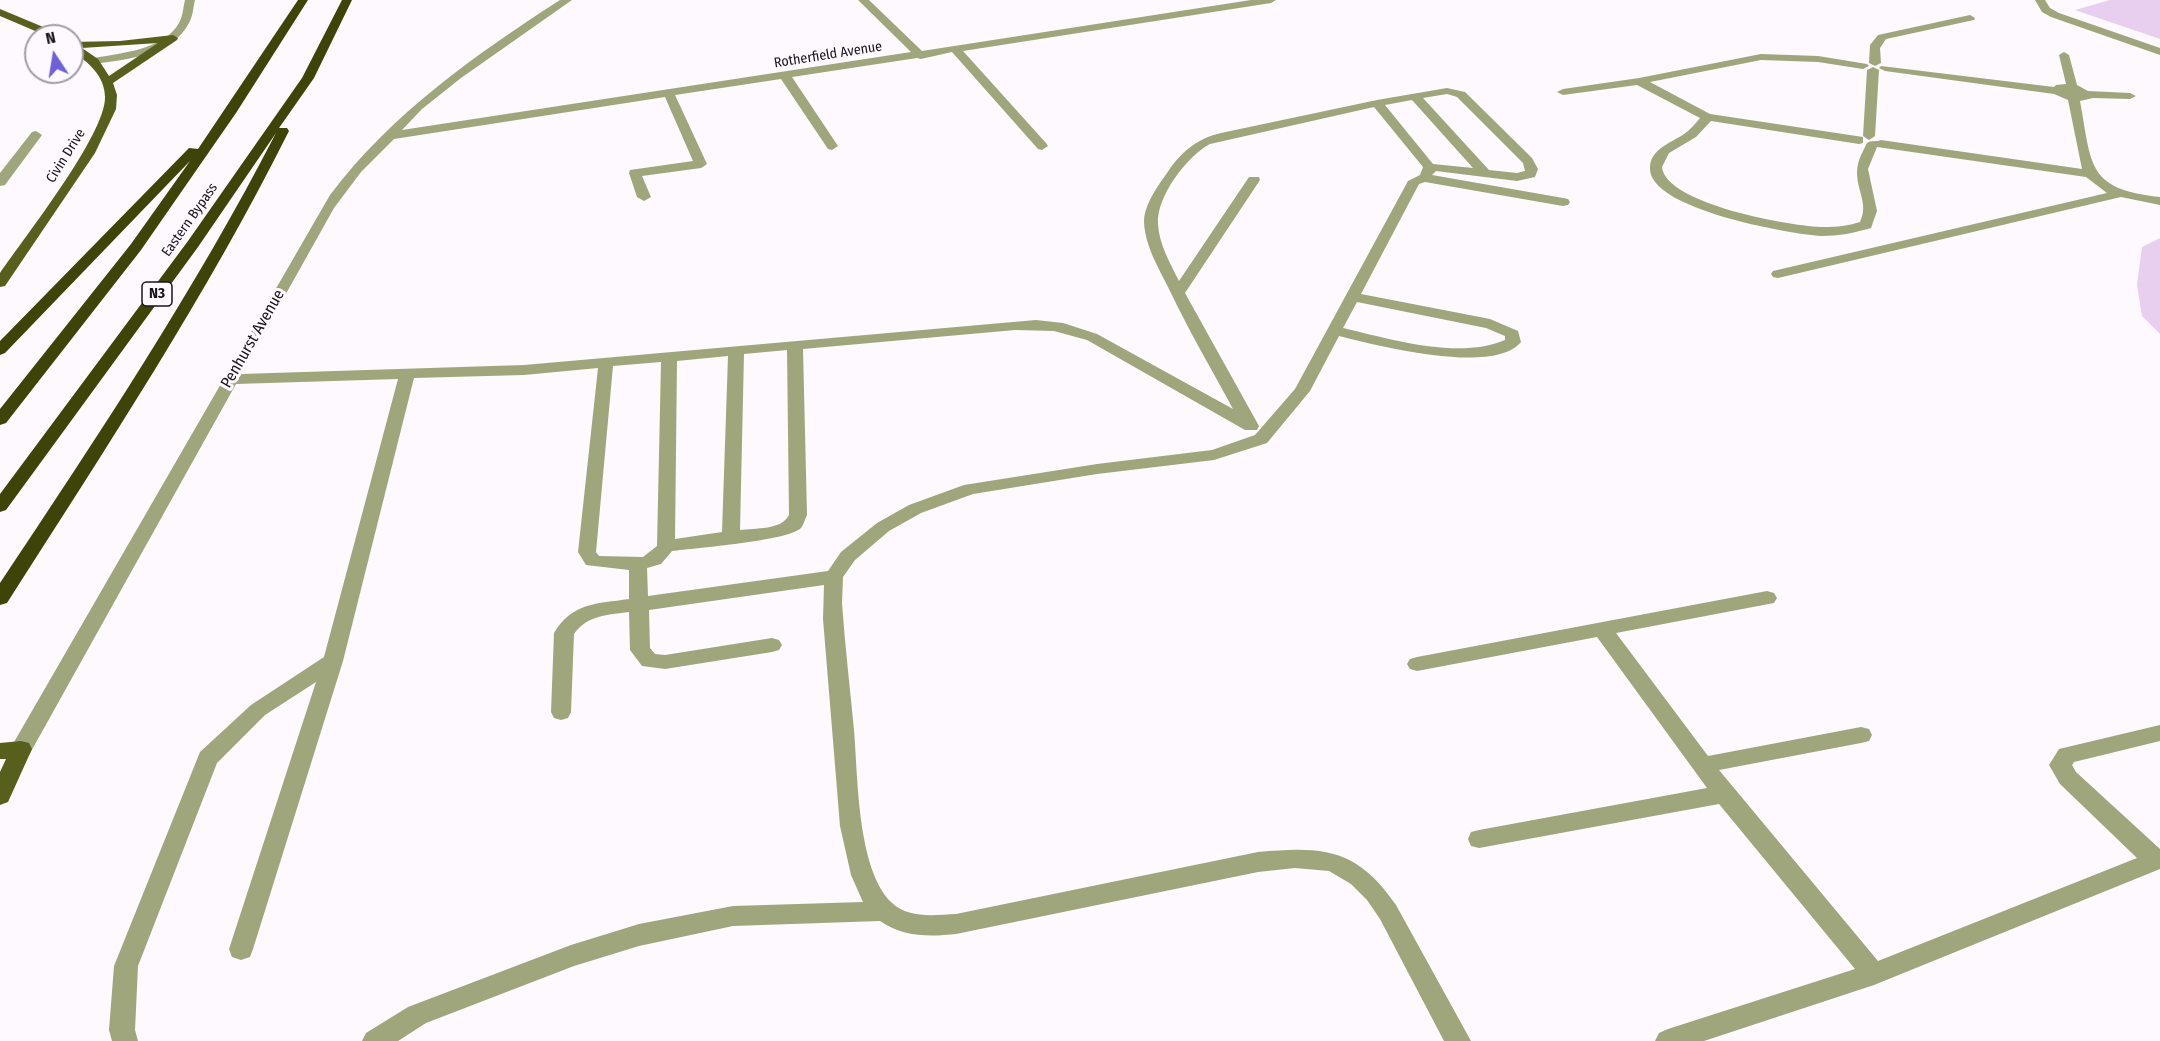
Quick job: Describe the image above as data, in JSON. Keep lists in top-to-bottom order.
{
  "streets": {
    "highway": ["Eastern Bypass", "N3"],
    "main road": ["Civin Drive"],
    "street": ["Rotherfield Avenue", "Penhurst Avenue"]
  },
  "crossings": [
    ["Rotherfield Avenue", "Penhurst Avenue"]
  ],
  "north": "top"
}
